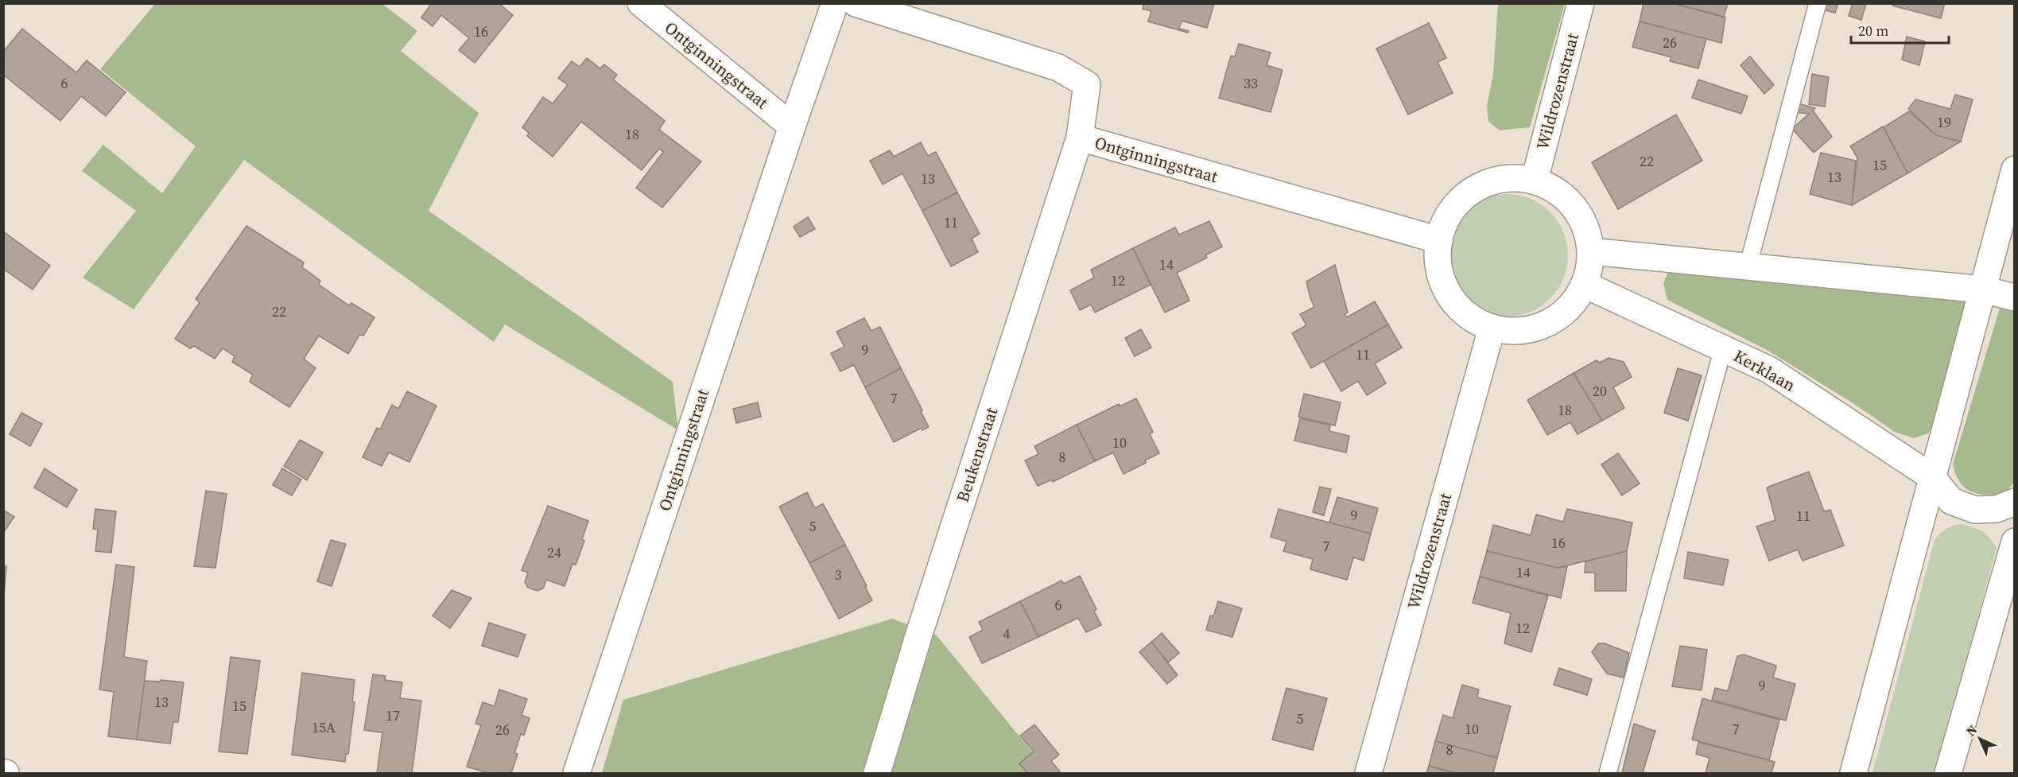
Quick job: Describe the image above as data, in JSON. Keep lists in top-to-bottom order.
{
  "streets": {
    "street": [
      "Ontginningstraat",
      "Wildrozenstraat",
      "Kerklaan",
      "Beukenstraat"
    ]
  },
  "crossings": [
    ["Ontginningstraat", "Wildrozenstraat"],
    ["Ontginningstraat", "Kerklaan"],
    ["Ontginningstraat", "Beukenstraat"],
    ["Wildrozenstraat", "Kerklaan"]
  ],
  "house_numbers": [
    "16",
    "26",
    "6",
    "33",
    "19",
    "18",
    "22",
    "15",
    "13",
    "13",
    "11",
    "14",
    "12",
    "22",
    "9",
    "11",
    "20",
    "7",
    "18",
    "10",
    "8",
    "9",
    "11",
    "5",
    "16",
    "7",
    "24",
    "14",
    "3",
    "6",
    "12",
    "4",
    "9",
    "13",
    "15",
    "17",
    "5",
    "15A",
    "10",
    "7",
    "26",
    "8"
  ],
  "scale_bar": "20 m",
  "north": "top left"
}
